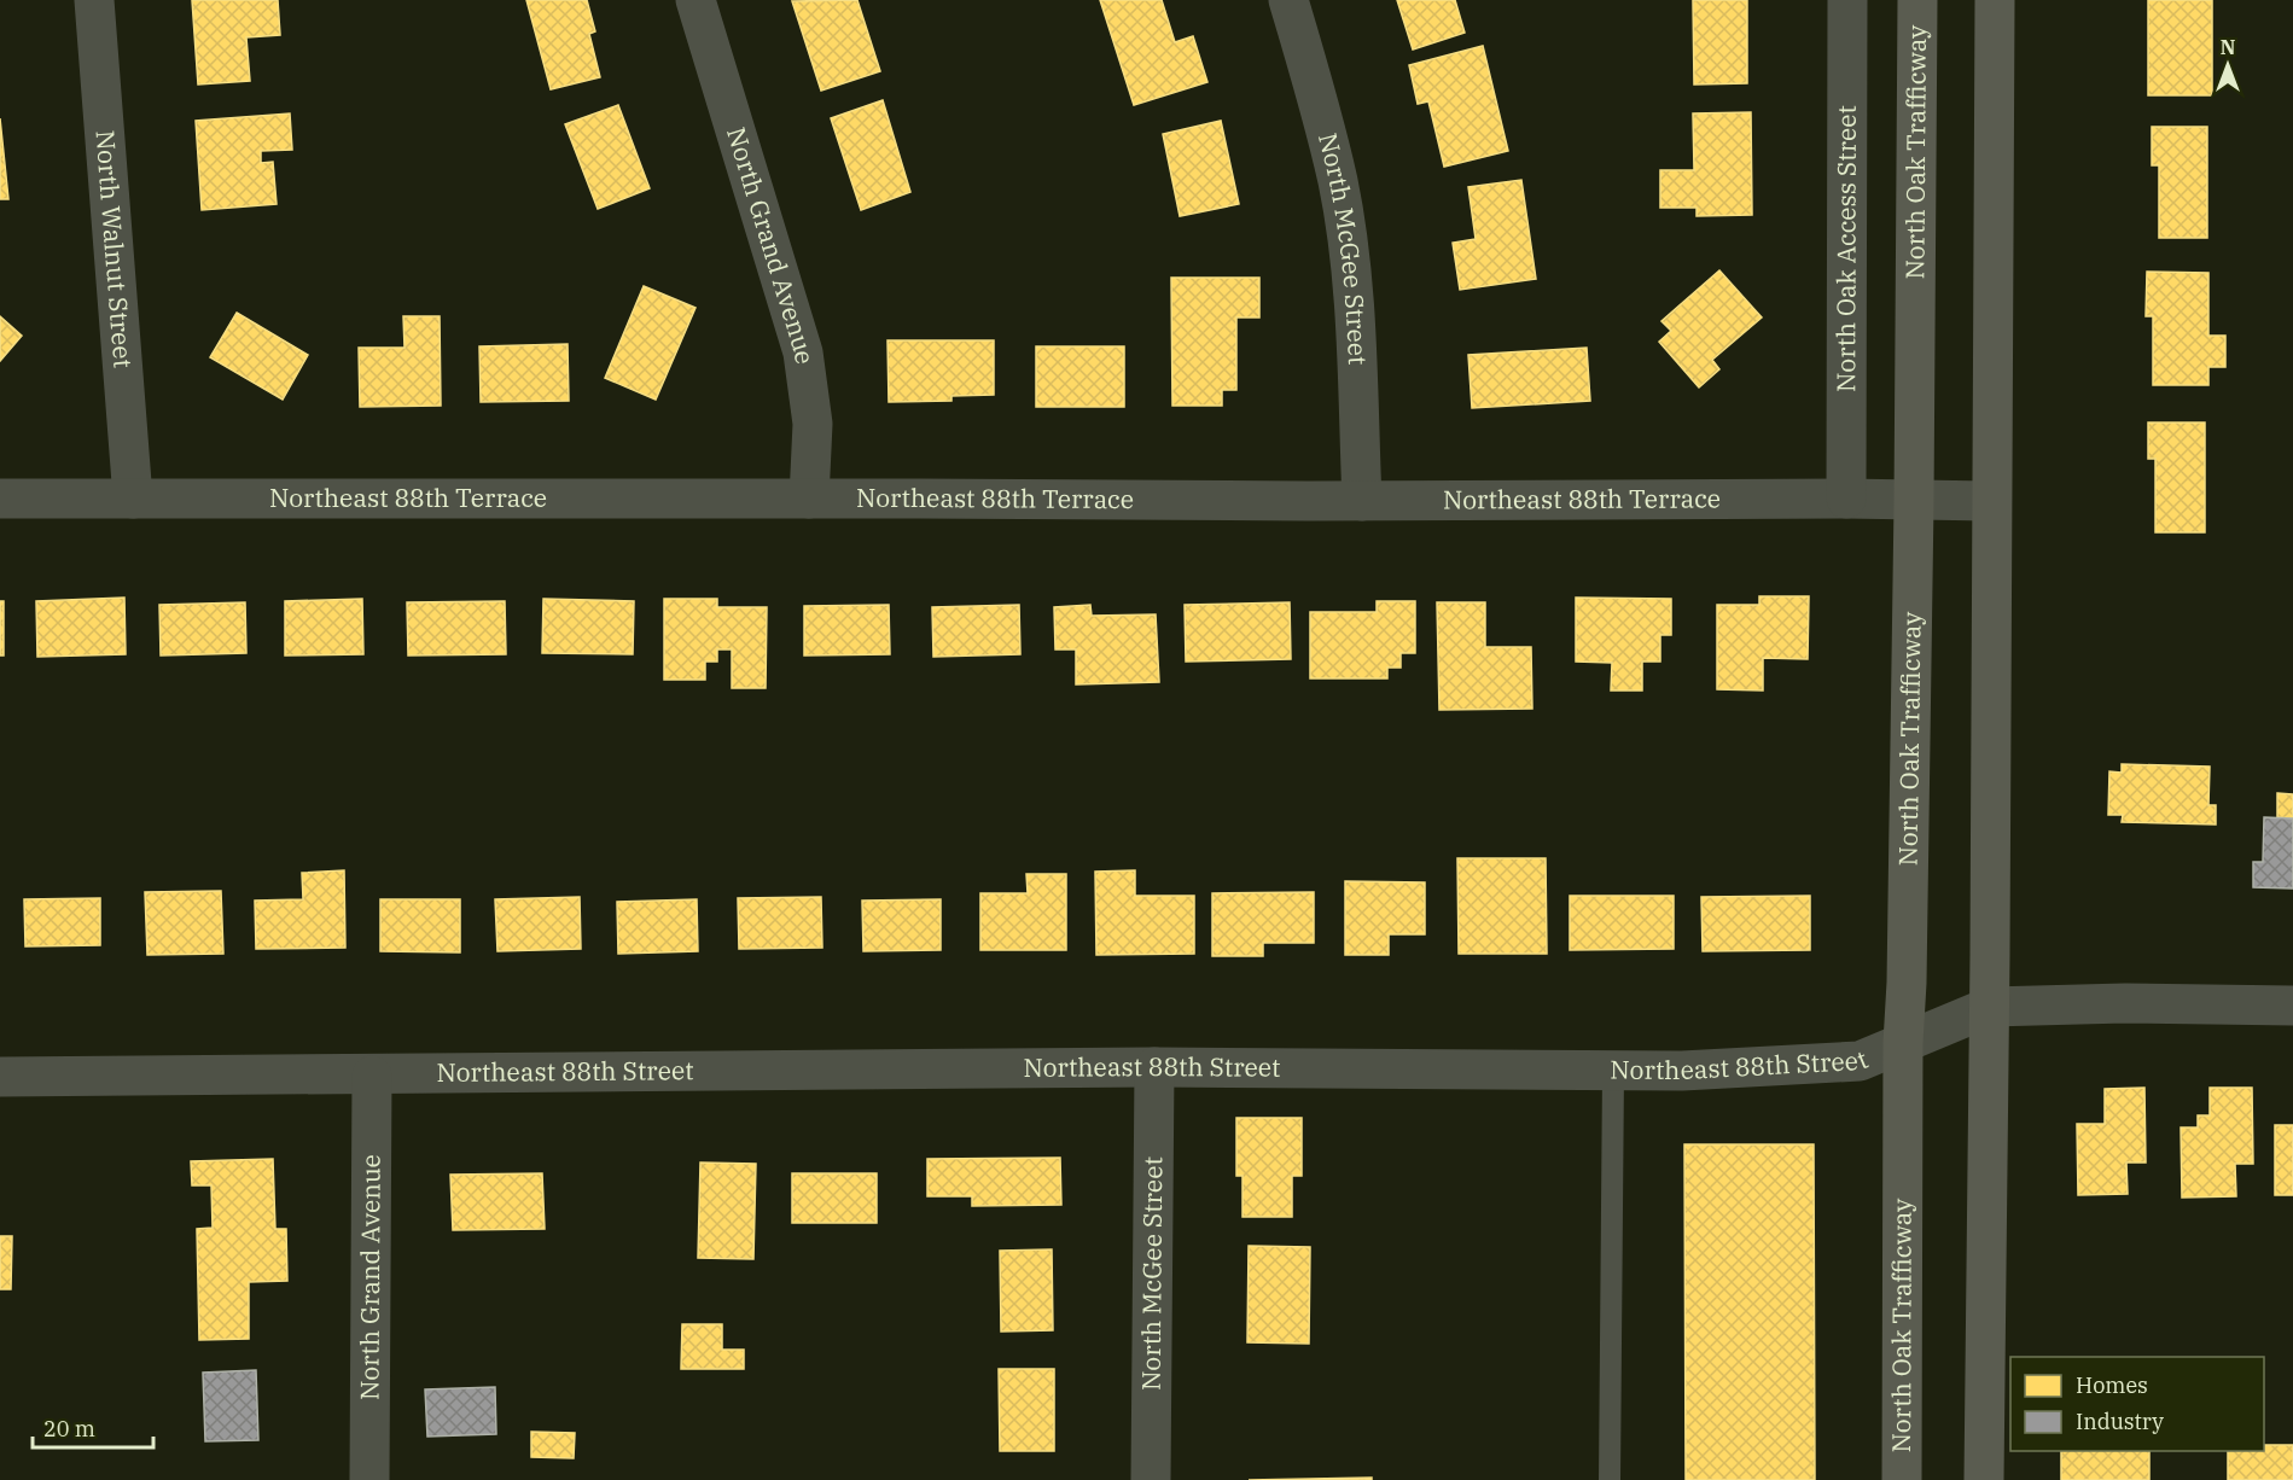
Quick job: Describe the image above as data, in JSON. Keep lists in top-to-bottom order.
{
  "streets": {
    "main road": ["North Oak Trafficway"],
    "street": [
      "North Grand Avenue",
      "North Walnut Street",
      "North McGee Street",
      "North Oak Access Street",
      "Northeast 88th Terrace",
      "Northeast 88th Street"
    ]
  },
  "crossings": [
    ["North Oak Trafficway", "Northeast 88th Terrace"],
    ["North Oak Trafficway", "Northeast 88th Street"],
    ["North Grand Avenue", "Northeast 88th Terrace"],
    ["North Grand Avenue", "Northeast 88th Street"],
    ["North Walnut Street", "Northeast 88th Terrace"],
    ["North McGee Street", "Northeast 88th Terrace"],
    ["North McGee Street", "Northeast 88th Street"],
    ["North Oak Access Street", "Northeast 88th Terrace"]
  ],
  "legend": ["Homes", "Industry"],
  "scale_bar": "20 m",
  "north": "top"
}
